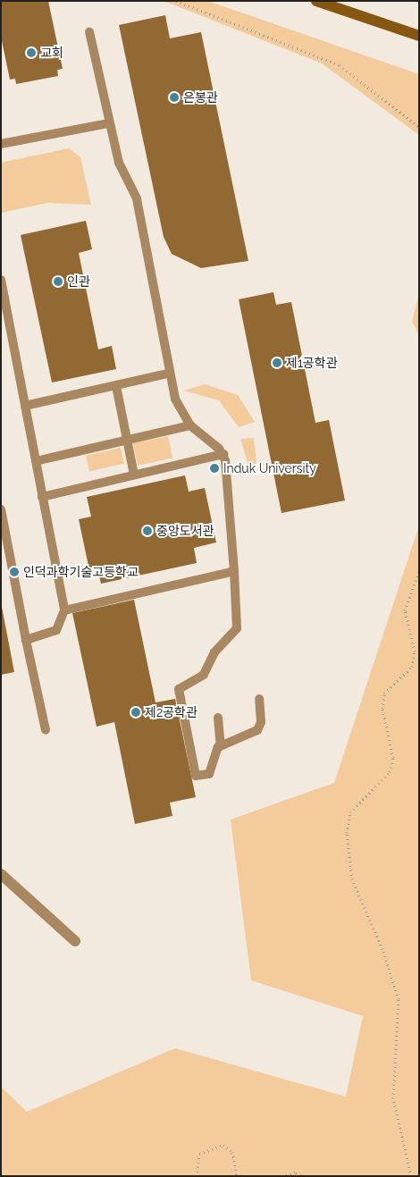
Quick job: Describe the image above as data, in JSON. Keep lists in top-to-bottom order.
{
  "places": [
    "교회",
    "은봉관",
    "인관",
    "제1공학관",
    "Induk University",
    "중앙도서관",
    "인덕과학기술고등학교",
    "제2공학관"
  ]
}
